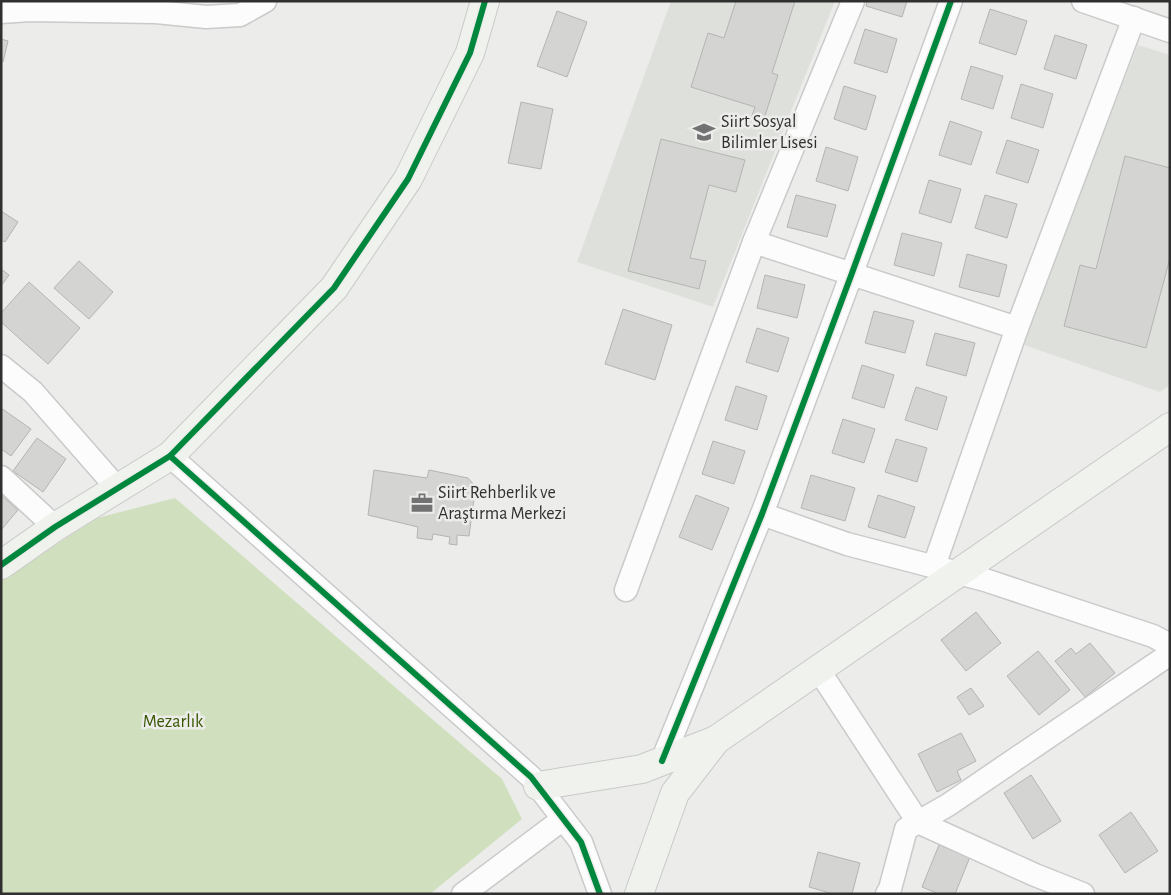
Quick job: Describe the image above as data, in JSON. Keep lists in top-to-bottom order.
{
  "parks": ["Mezarlık"],
  "places": {
    "school or university": ["Siirt Sosyal Bilimler Lisesi"],
    "office": ["Siirt Rehberlik ve Araştırma Merkezi"]
  }
}
